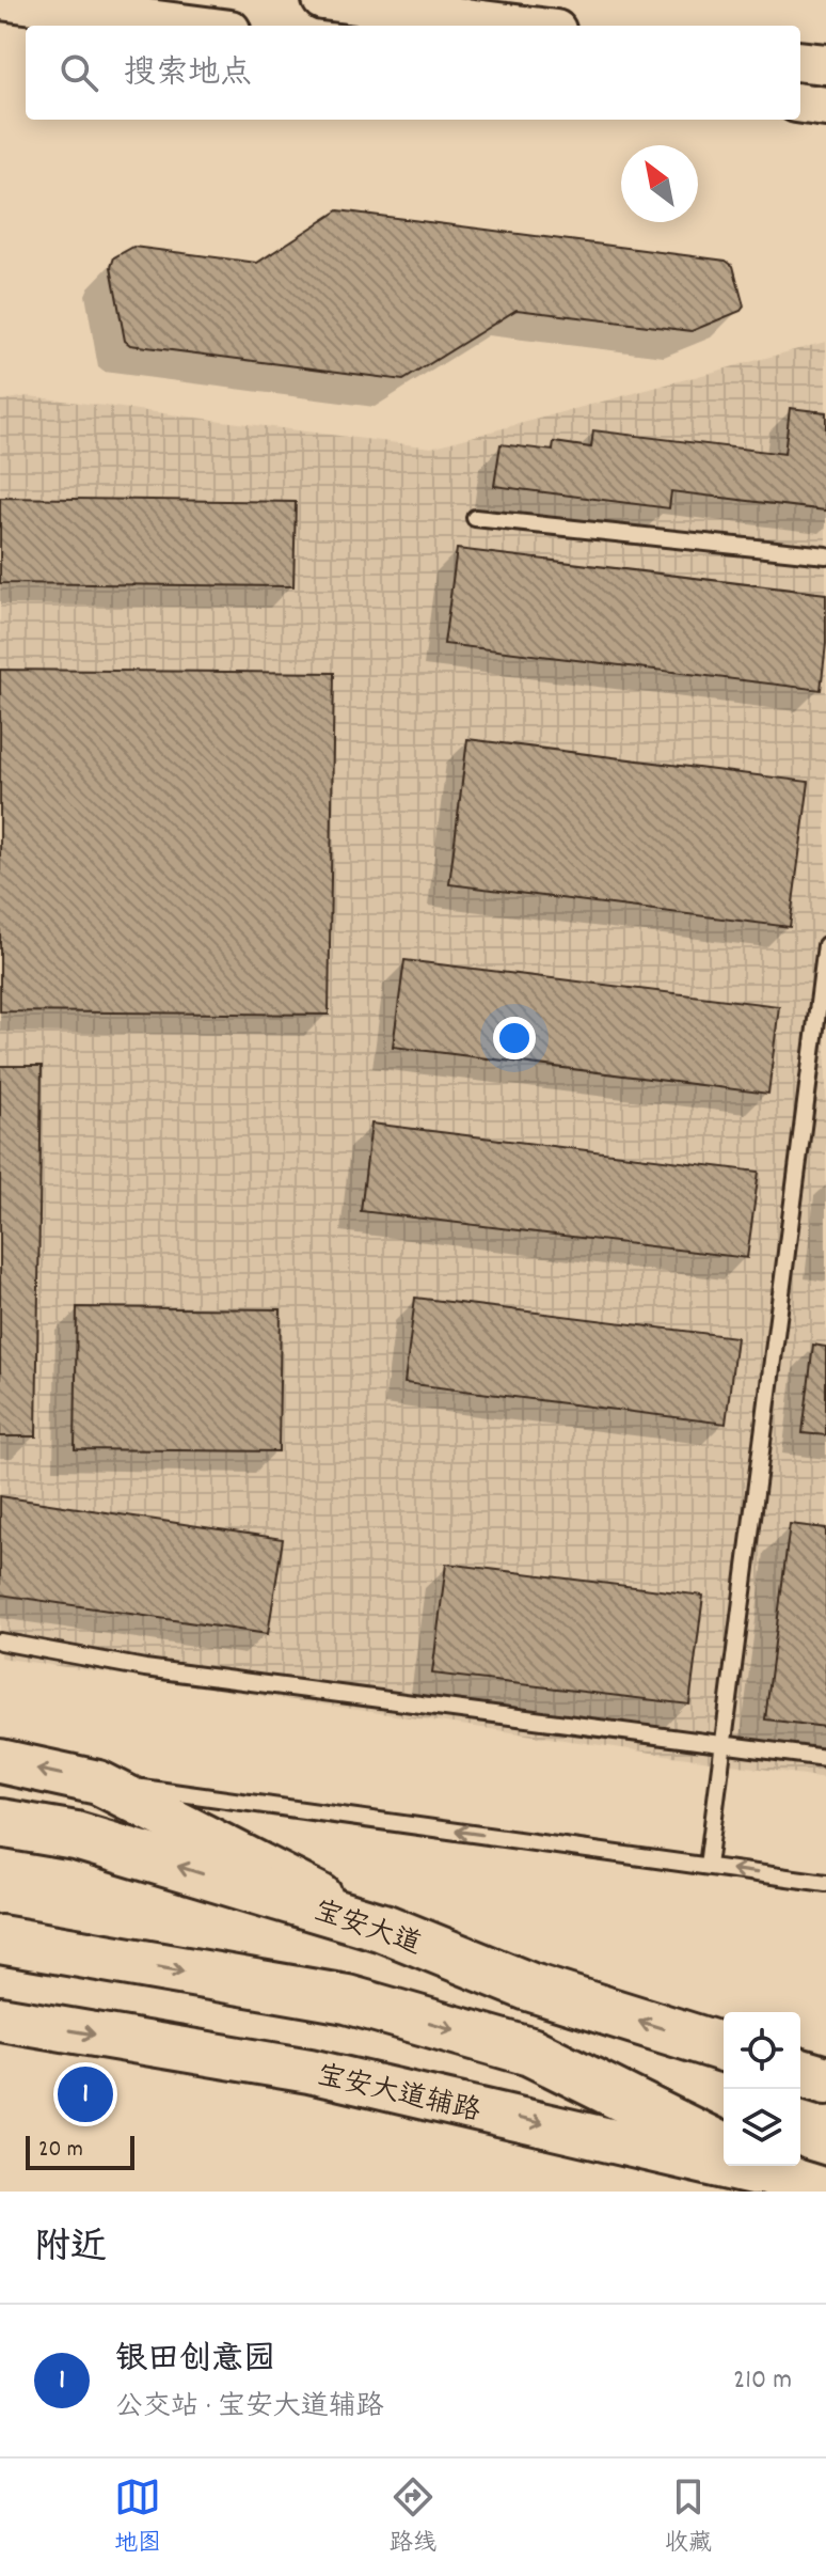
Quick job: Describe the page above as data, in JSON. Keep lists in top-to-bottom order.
{
  "streets": {
    "main road": ["宝安大道", "宝安大道辅路"]
  },
  "scale_bar": "20 m",
  "north": "top left",
  "page": {
    "search": "搜索地点",
    "pins": "1",
    "scale": "20 m",
    "heading": "附近",
    "list": [
      {
        "mark": "1",
        "name": "银田创意园",
        "note": "公交站 · 宝安大道辅路",
        "value": "210 m"
      }
    ],
    "nav": ["地图", "路线", "收藏"]
  }
}
